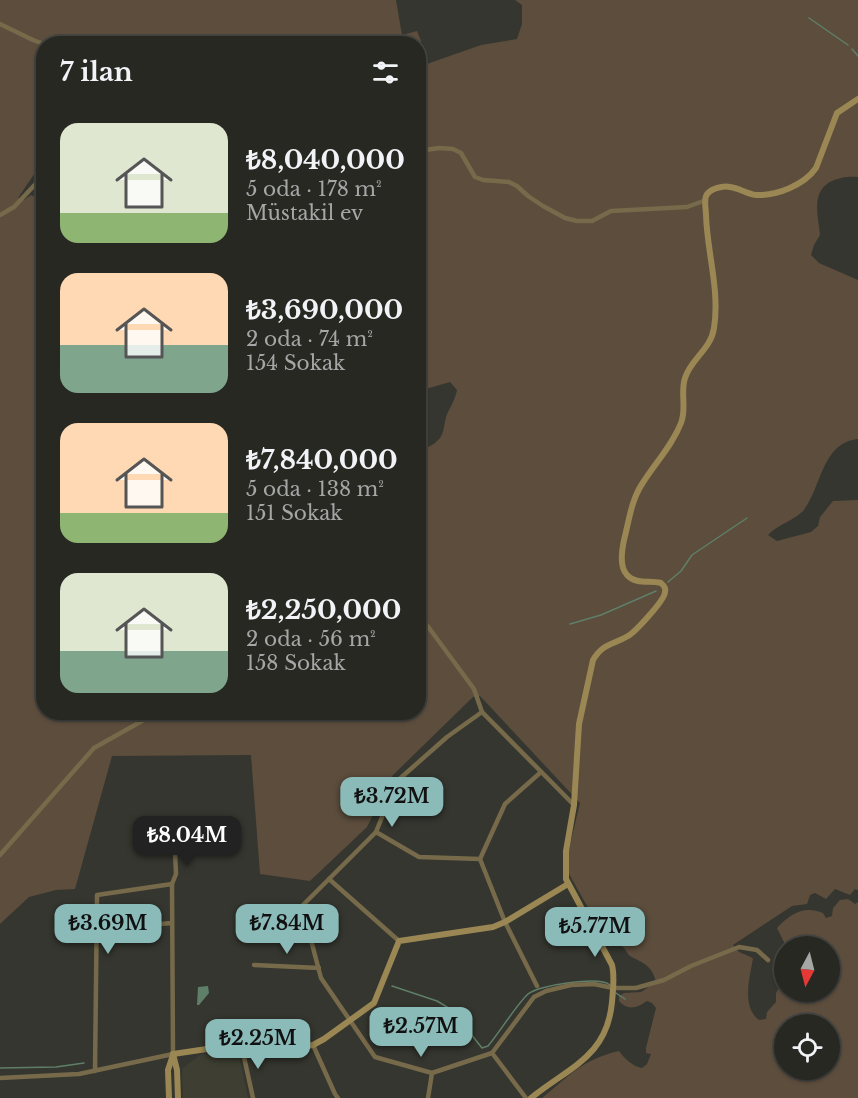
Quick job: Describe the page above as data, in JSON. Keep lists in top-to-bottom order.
{
  "north": "bottom",
  "page": {
    "heading": "7 ilan",
    "list": [
      {
        "name": "₺8,040,000",
        "note": "5 oda · 178 m² · Müstakil ev"
      },
      {
        "name": "₺3,690,000",
        "note": "2 oda · 74 m² · 154 Sokak"
      },
      {
        "name": "₺7,840,000",
        "note": "5 oda · 138 m² · 151 Sokak"
      },
      {
        "name": "₺2,250,000",
        "note": "2 oda · 56 m² · 158 Sokak"
      }
    ],
    "price": [
      "₺3.72M",
      "₺8.04M",
      "₺3.69M",
      "₺7.84M",
      "₺5.77M",
      "₺2.57M",
      "₺2.25M"
    ]
  }
}
